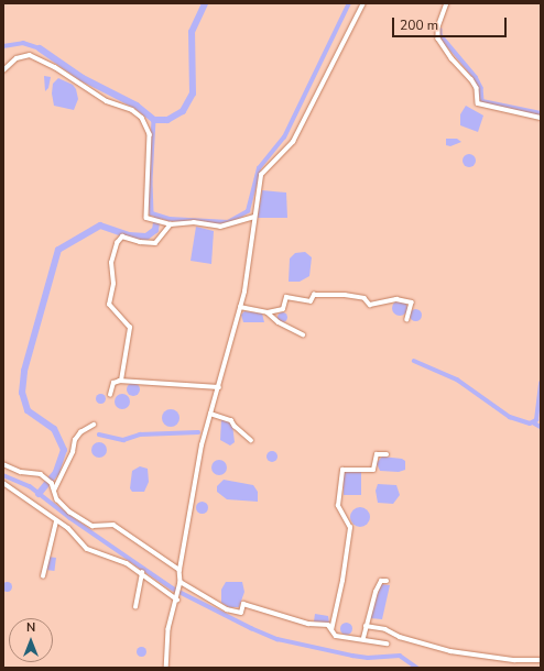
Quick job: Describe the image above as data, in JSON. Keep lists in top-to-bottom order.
{
  "scale_bar": "200 m",
  "north": "top"
}
